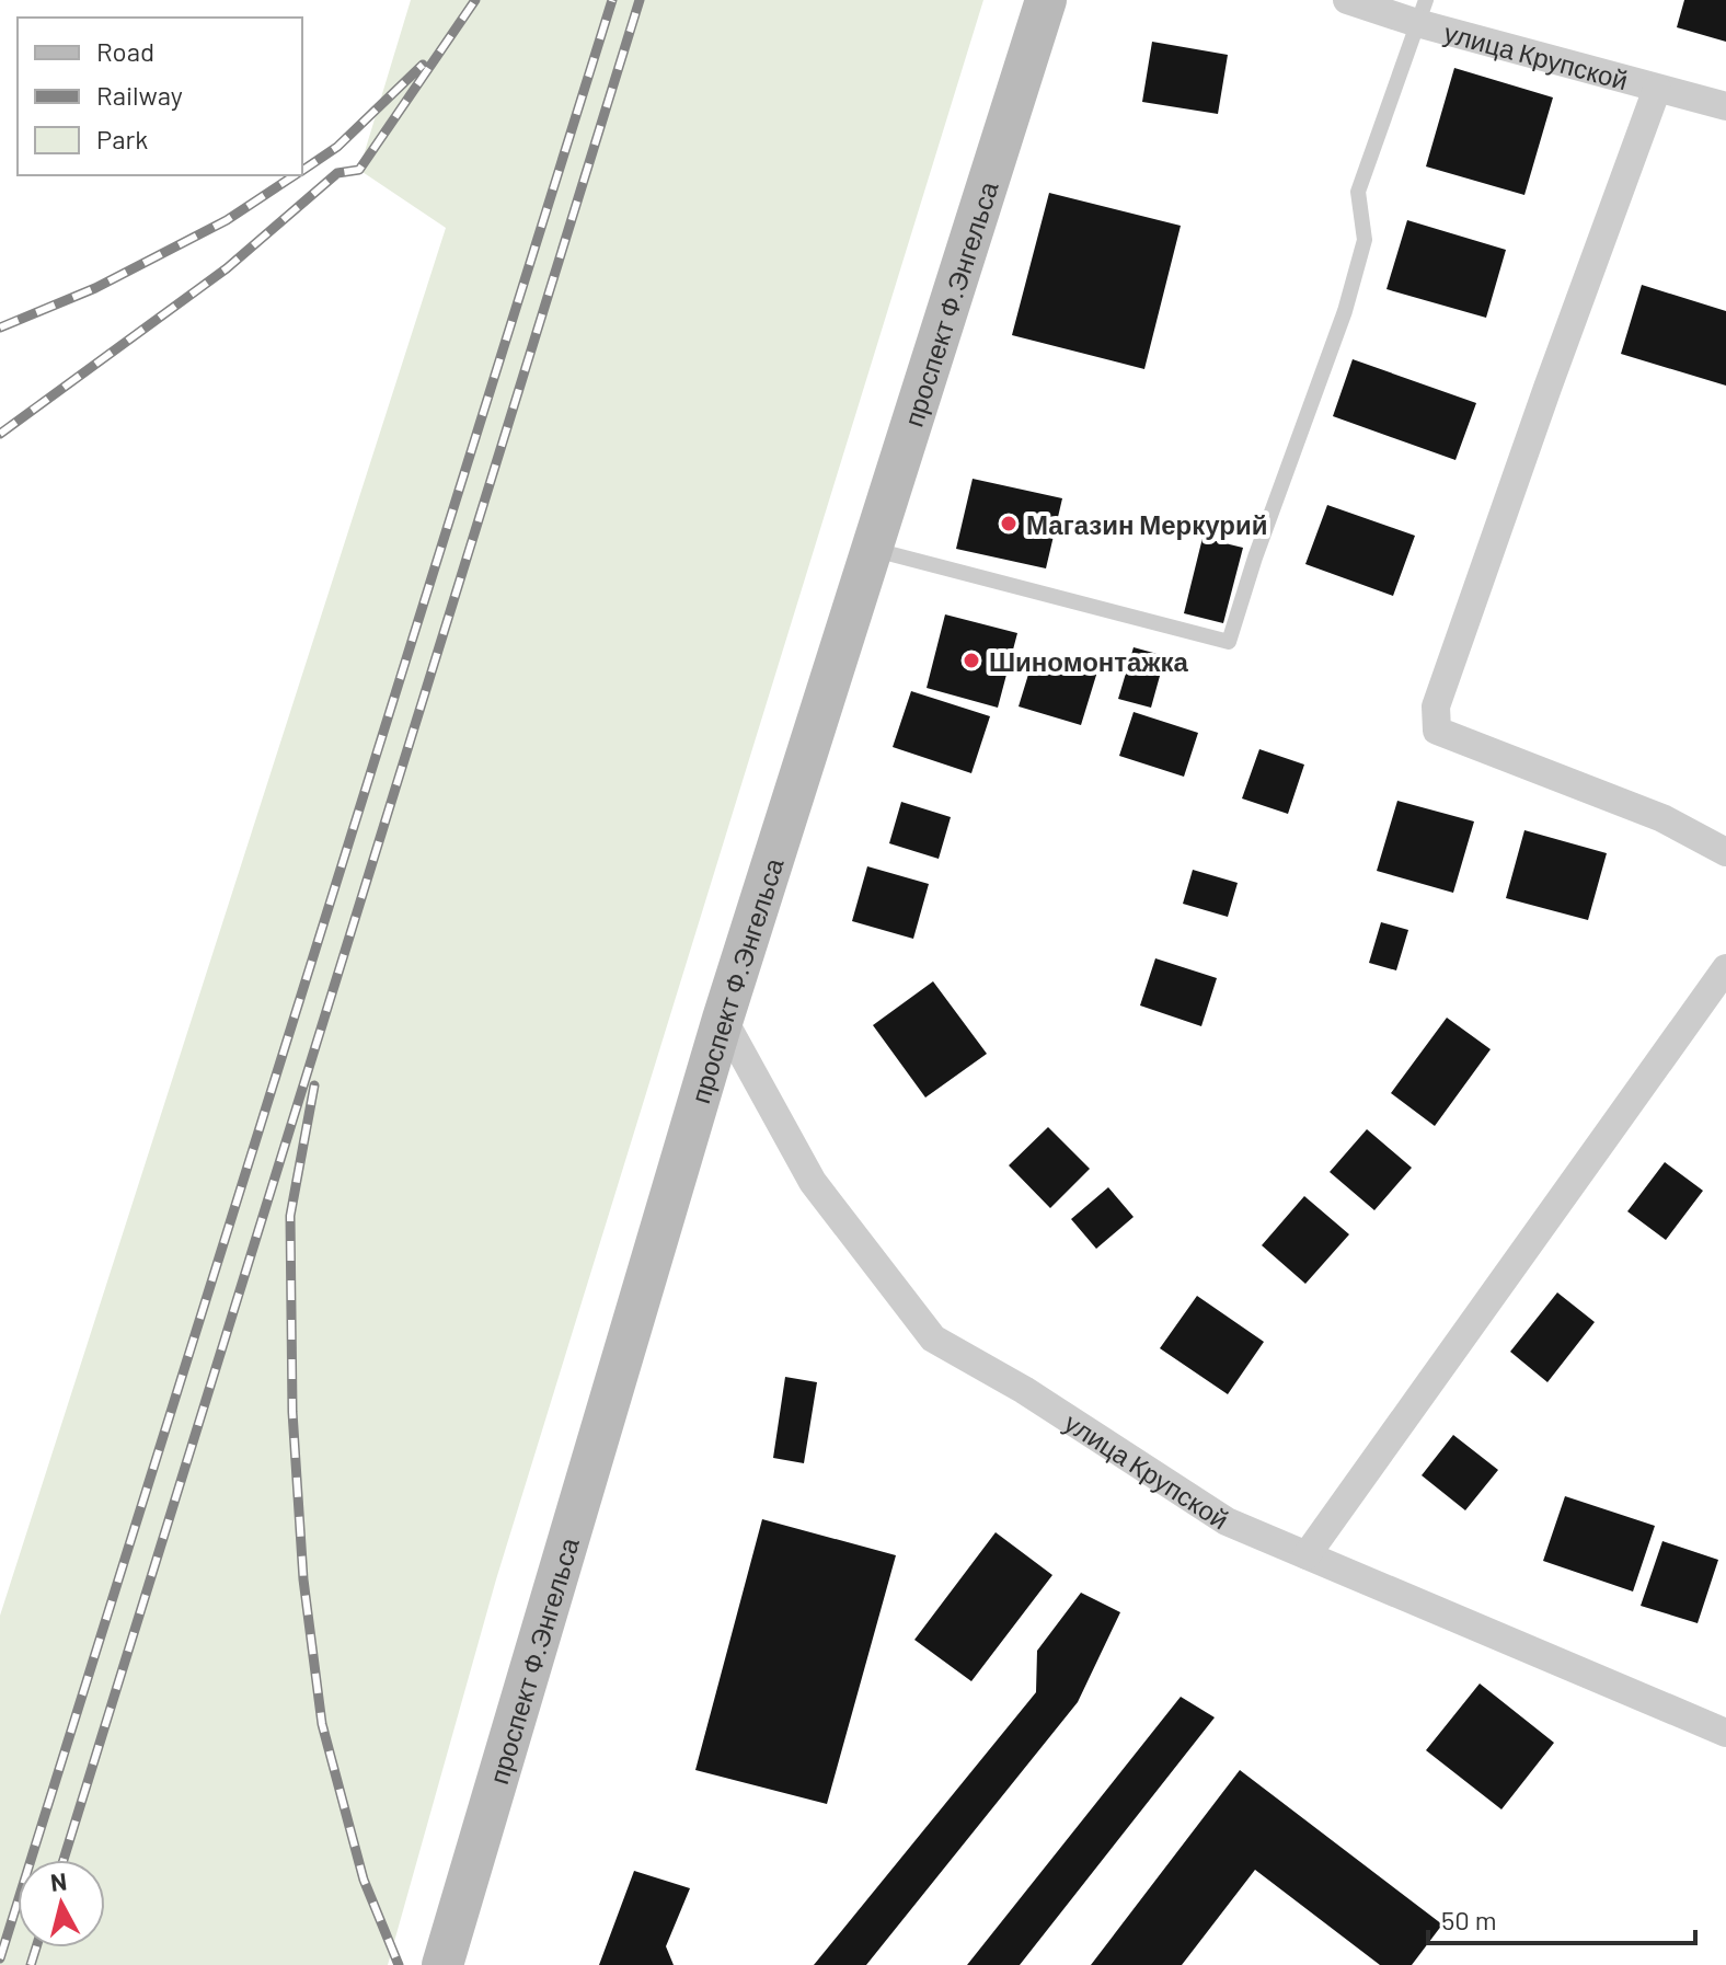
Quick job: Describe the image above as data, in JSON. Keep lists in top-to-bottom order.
{
  "streets": {
    "street": ["улица Крупской", "проспект Ф.Энгельса"]
  },
  "crossings": [
    ["улица Крупской", "проспект Ф.Энгельса"]
  ],
  "places": ["Магазин Меркурий", "Шиномонтажка"],
  "legend": ["Road", "Railway", "Park"],
  "scale_bar": "50 m",
  "north": "top"
}
